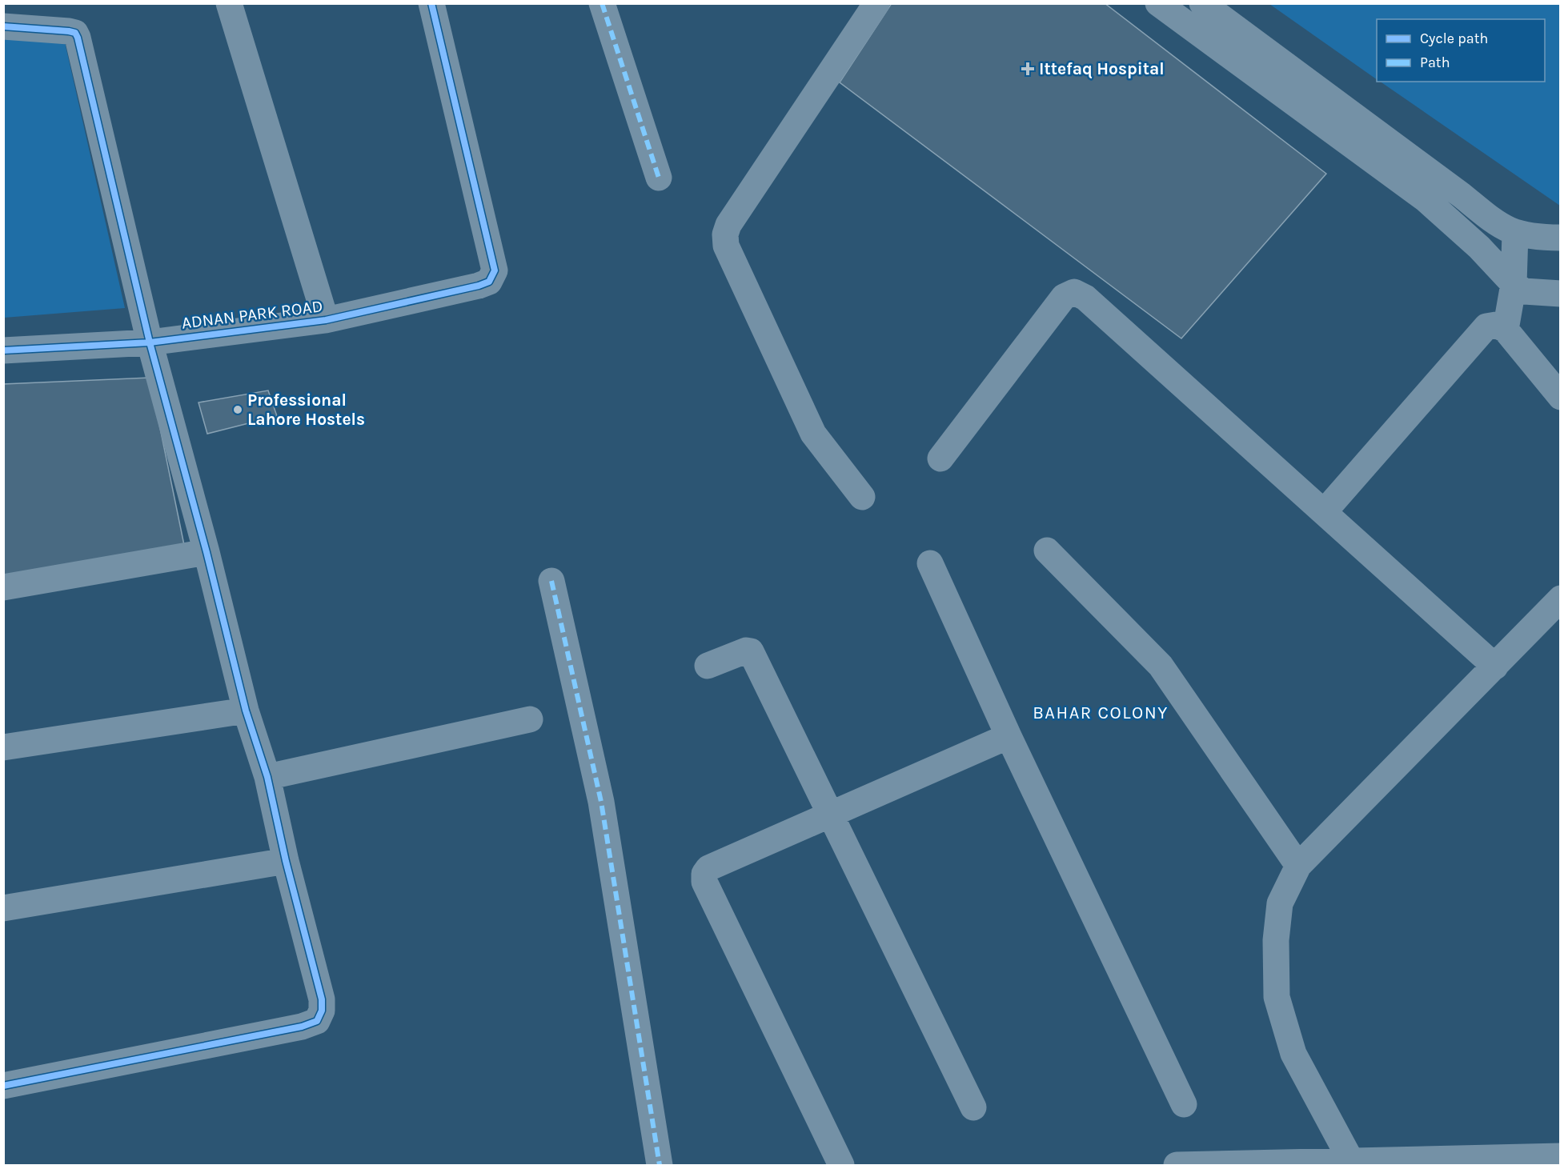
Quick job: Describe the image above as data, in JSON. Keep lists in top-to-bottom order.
{
  "streets": {
    "street": ["ADNAN PARK ROAD"]
  },
  "districts": ["BAHAR COLONY"],
  "places": {
    "health": ["Ittefaq Hospital"],
    "other": ["Professional Lahore Hostels"]
  },
  "legend": ["Cycle path", "Path"]
}
